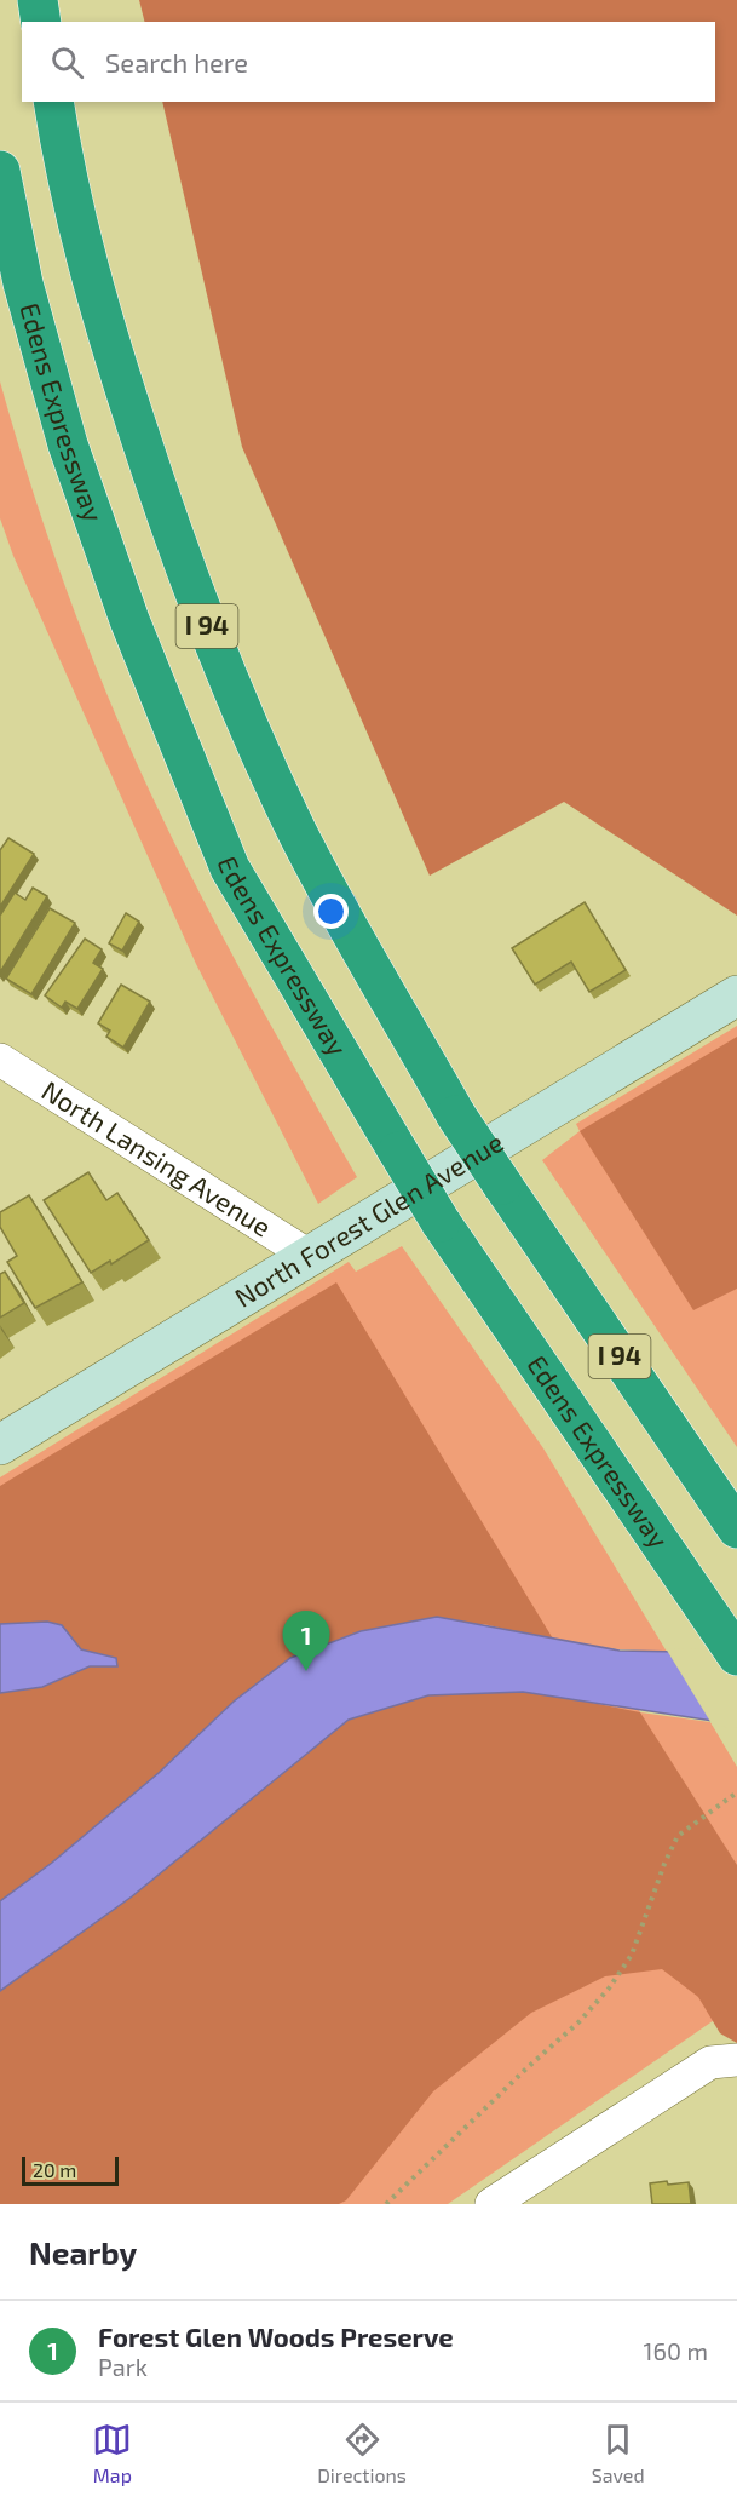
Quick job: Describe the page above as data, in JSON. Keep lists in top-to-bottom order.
{
  "streets": {
    "highway": ["Edens Expressway", "I 94"],
    "street": ["North Lansing Avenue", "North Forest Glen Avenue"]
  },
  "crossings": [
    ["North Lansing Avenue", "North Forest Glen Avenue"]
  ],
  "scale_bar": "20 m",
  "page": {
    "search": "Search here",
    "pins": "1",
    "scale": "20 m",
    "heading": "Nearby",
    "list": [
      {
        "mark": "1",
        "name": "Forest Glen Woods Preserve",
        "note": "Park",
        "value": "160 m"
      }
    ],
    "nav": ["Map", "Directions", "Saved"]
  }
}
